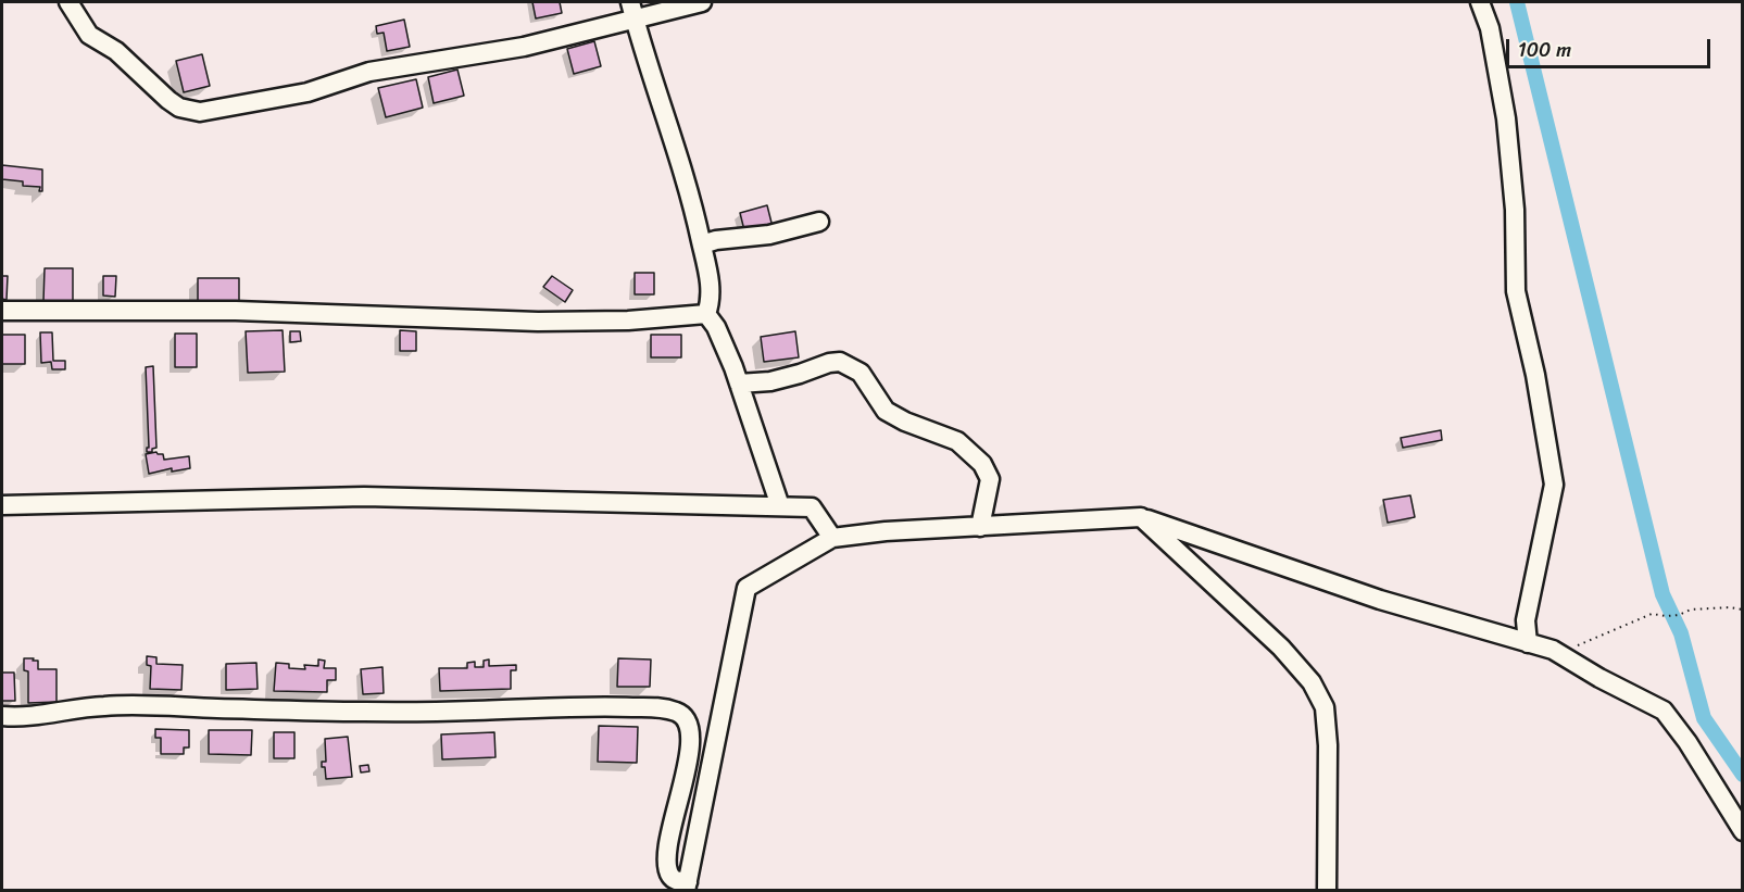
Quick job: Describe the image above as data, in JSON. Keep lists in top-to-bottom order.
{
  "scale_bar": "100 m"
}
